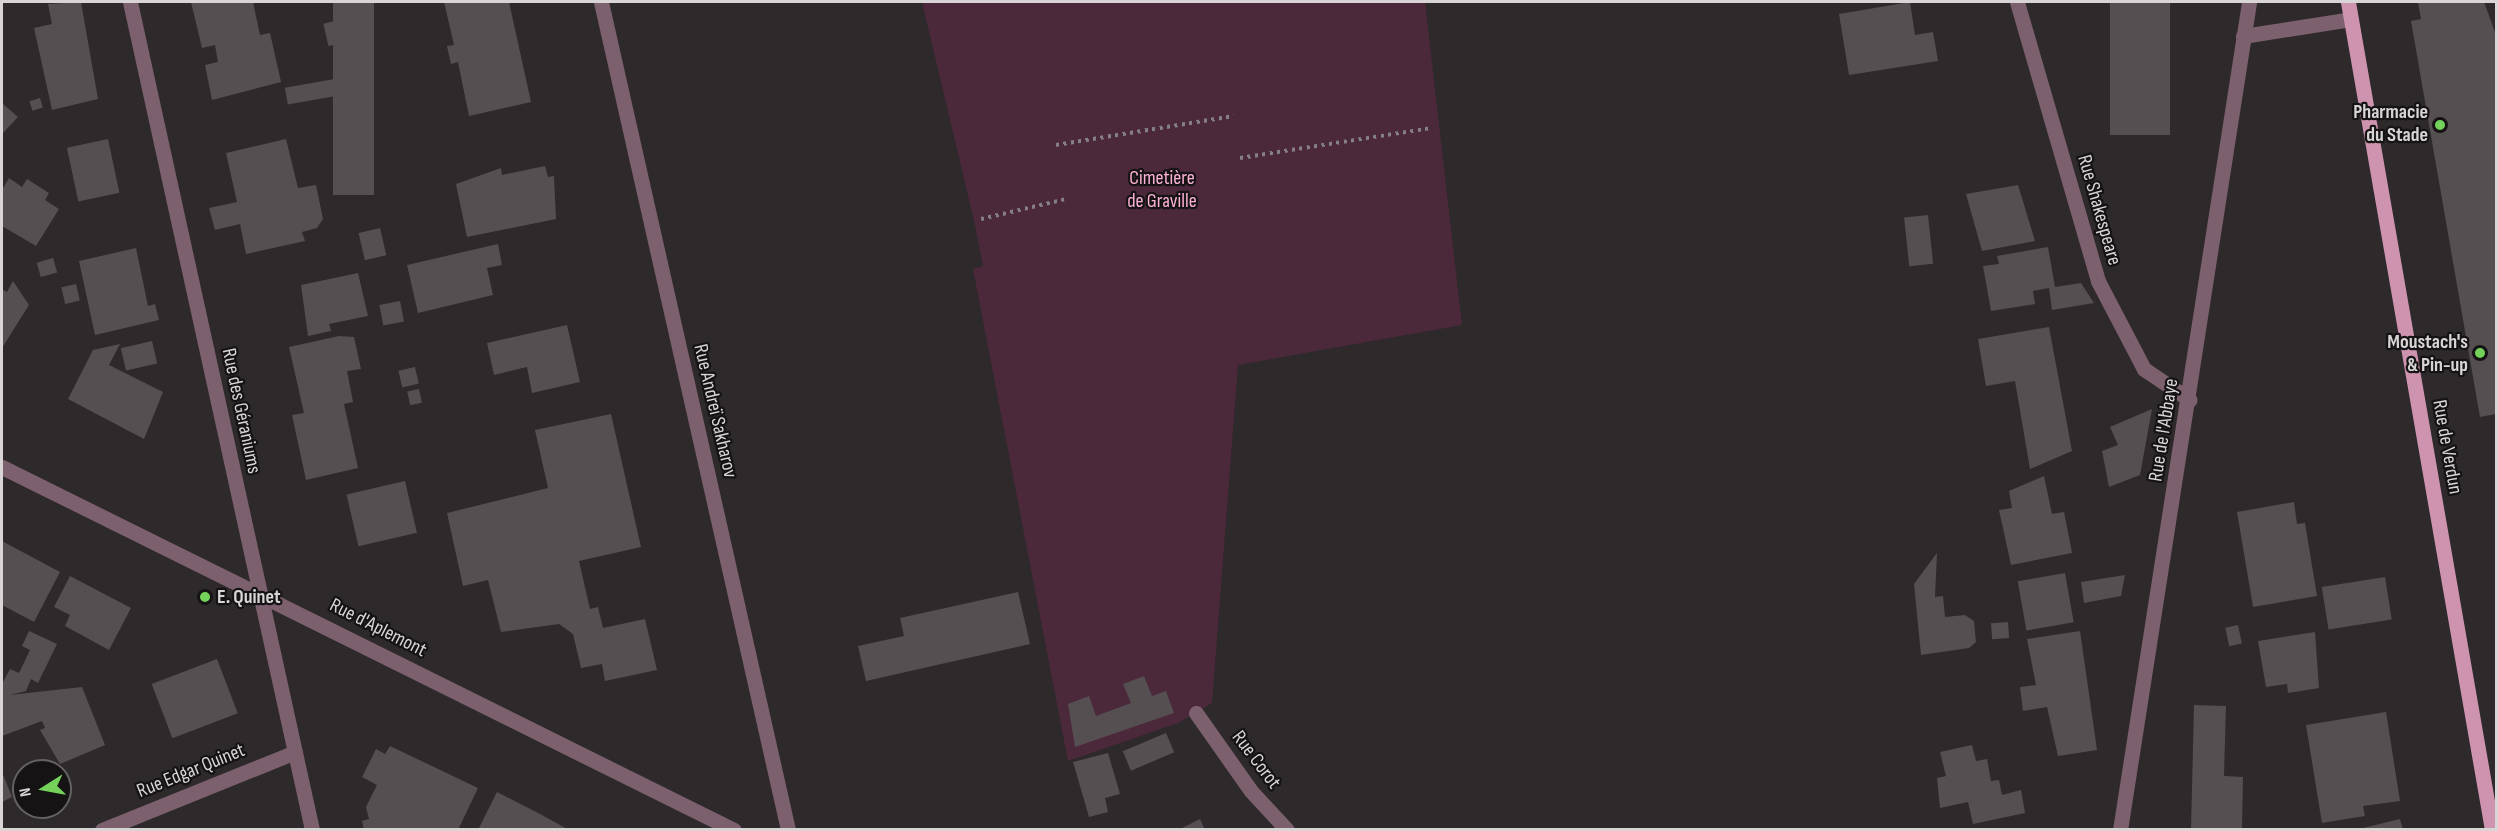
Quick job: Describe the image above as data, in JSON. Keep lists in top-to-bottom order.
{
  "streets": {
    "main road": ["Rue de Verdun"],
    "street": [
      "Rue Shakespeare",
      "Rue des Géraniums",
      "Rue Andreï Sakharov",
      "Rue de l'Abbaye",
      "Rue d'Aplemont",
      "Rue Corot",
      "Rue Edgar Quinet"
    ]
  },
  "crossings": [
    ["Rue Shakespeare", "Rue de l'Abbaye"],
    ["Rue des Géraniums", "Rue d'Aplemont"],
    ["Rue des Géraniums", "Rue Edgar Quinet"]
  ],
  "parks": ["Cimetière de Graville"],
  "places": ["Pharmacie du Stade", "Moustach's & Pin-up", "E. Quinet"],
  "north": "left"
}
